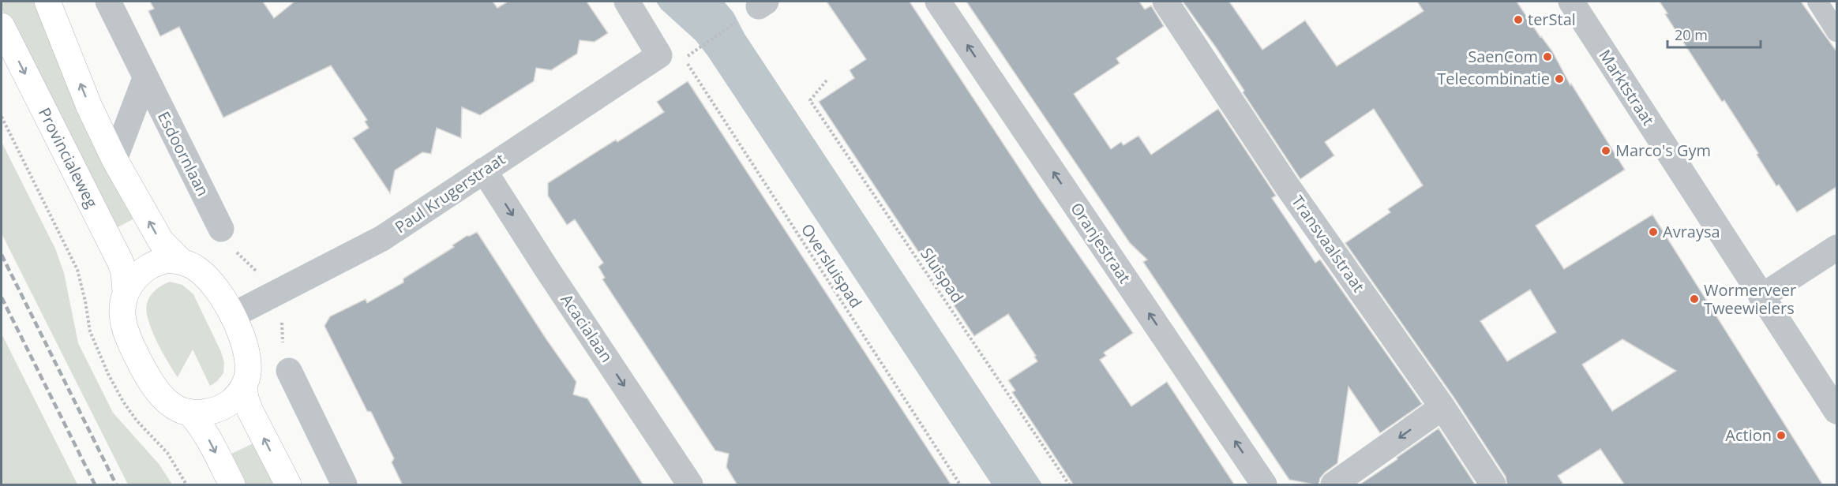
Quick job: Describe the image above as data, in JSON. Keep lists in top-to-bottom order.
{
  "streets": {
    "main road": ["Provincialeweg"],
    "street": [
      "Marktstraat",
      "Esdoornlaan",
      "Paul Krugerstraat",
      "Oranjestraat",
      "Transvaalstraat",
      "Acacialaan"
    ],
    "path": ["Oversluispad", "Sluispad"]
  },
  "crossings": [
    ["Provincialeweg", "Paul Krugerstraat"],
    ["Paul Krugerstraat", "Oversluispad"],
    ["Paul Krugerstraat", "Acacialaan"]
  ],
  "one_way": ["Oranjestraat", "Acacialaan"],
  "places": [
    "terStal",
    "SaenCom",
    "Telecombinatie",
    "Marco's Gym",
    "Avraysa",
    "Wormerveer Tweewielers",
    "Action"
  ],
  "scale_bar": "20 m"
}
